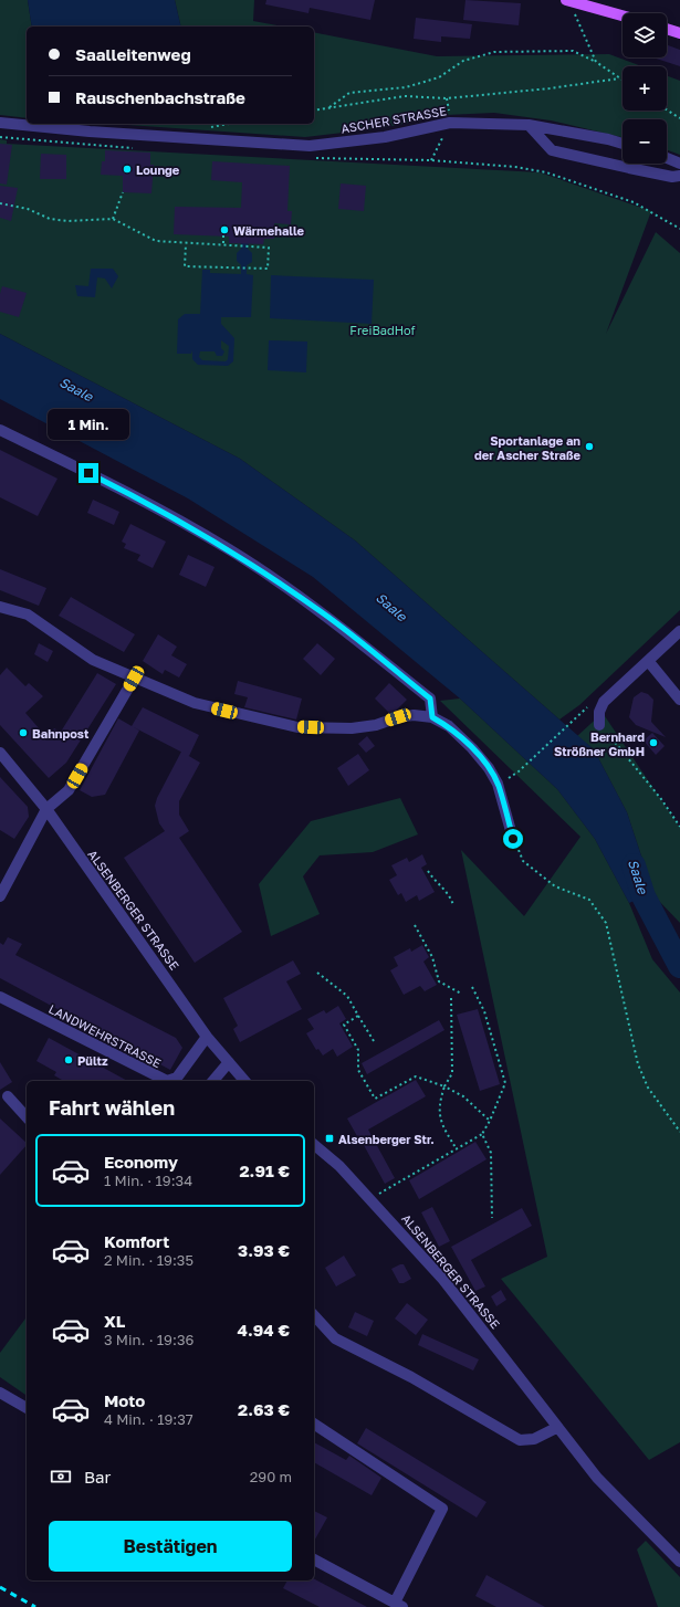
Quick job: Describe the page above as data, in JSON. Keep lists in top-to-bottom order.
{
  "streets": {
    "street": ["ASCHER STRASSE", "ALSENBERGER STRASSE", "LANDWEHRSTRASSE"]
  },
  "crossings": [
    ["ALSENBERGER STRASSE", "LANDWEHRSTRASSE"]
  ],
  "water": ["Saale"],
  "parks": ["FreiBadHof"],
  "places": {
    "other": [
      "Lounge",
      "Wärmehalle",
      "Sportanlage an der Ascher Straße",
      "Bahnpost",
      "Bernhard Strößner GmbH",
      "Pültz"
    ],
    "transit": ["Alsenberger Str."]
  },
  "page": {
    "map_buttons": ["+", "−"],
    "banner": ["Saalleitenweg", "Rauschenbachstraße"],
    "bubble": "1 Min.",
    "heading": "Fahrt wählen",
    "list": [
      {
        "name": "Economy",
        "note": "1 Min. · 19:34",
        "value": "2.91 €"
      },
      {
        "name": "Komfort",
        "note": "2 Min. · 19:35",
        "value": "3.93 €"
      },
      {
        "name": "XL",
        "note": "3 Min. · 19:36",
        "value": "4.94 €"
      },
      {
        "name": "Moto",
        "note": "4 Min. · 19:37",
        "value": "2.63 €"
      }
    ],
    "pay": ["Bar", "290 m"],
    "buttons": "Bestätigen"
  }
}
